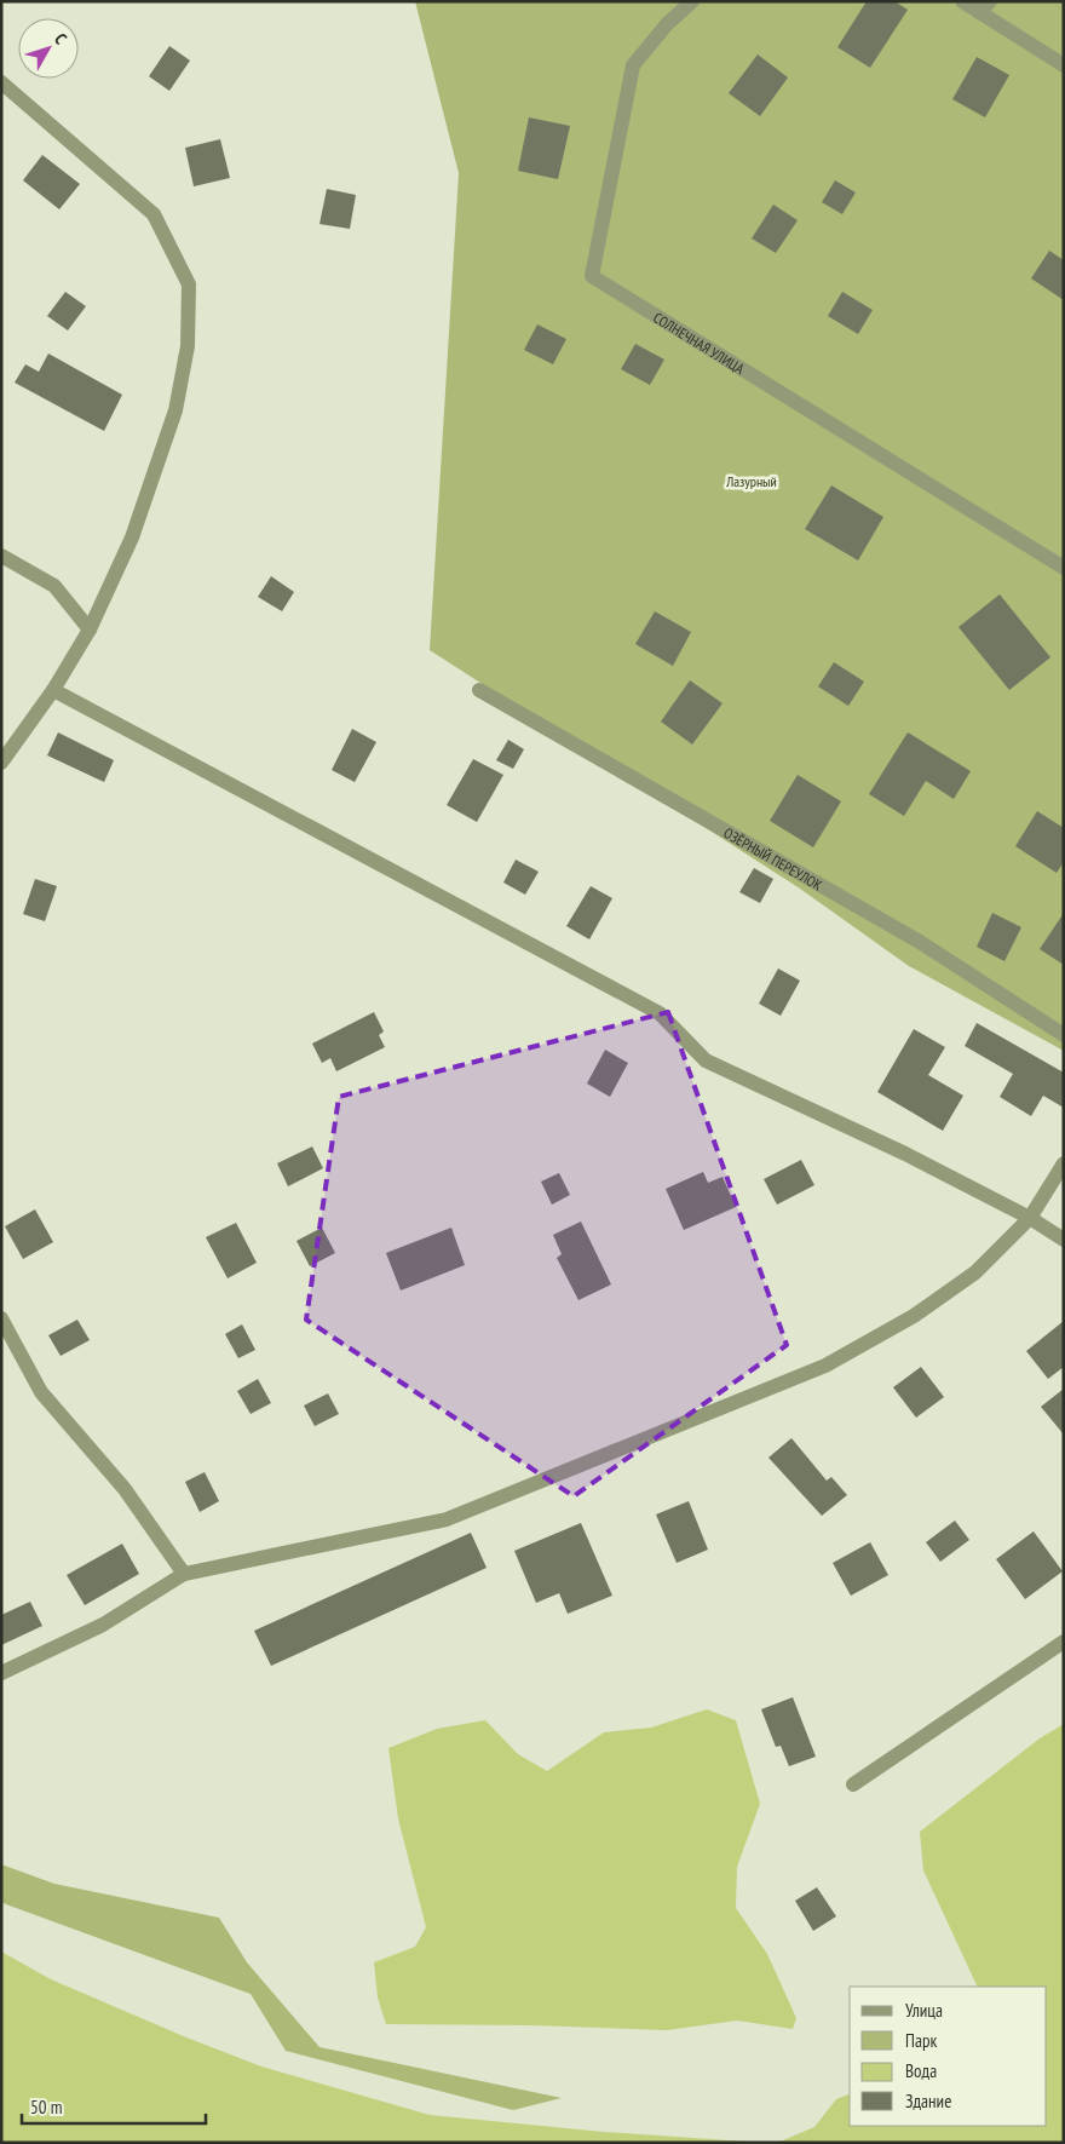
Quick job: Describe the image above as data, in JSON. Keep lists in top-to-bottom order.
{
  "streets": {
    "street": ["СОЛНЕЧНАЯ УЛИЦА", "ОЗЁРНЫЙ ПЕРЕУЛОК"]
  },
  "parks": ["Лазурный"],
  "legend": [
    "Улица",
    "Парк",
    "Вода",
    "Здание"
  ],
  "scale_bar": "50 m",
  "north": "top right"
}
